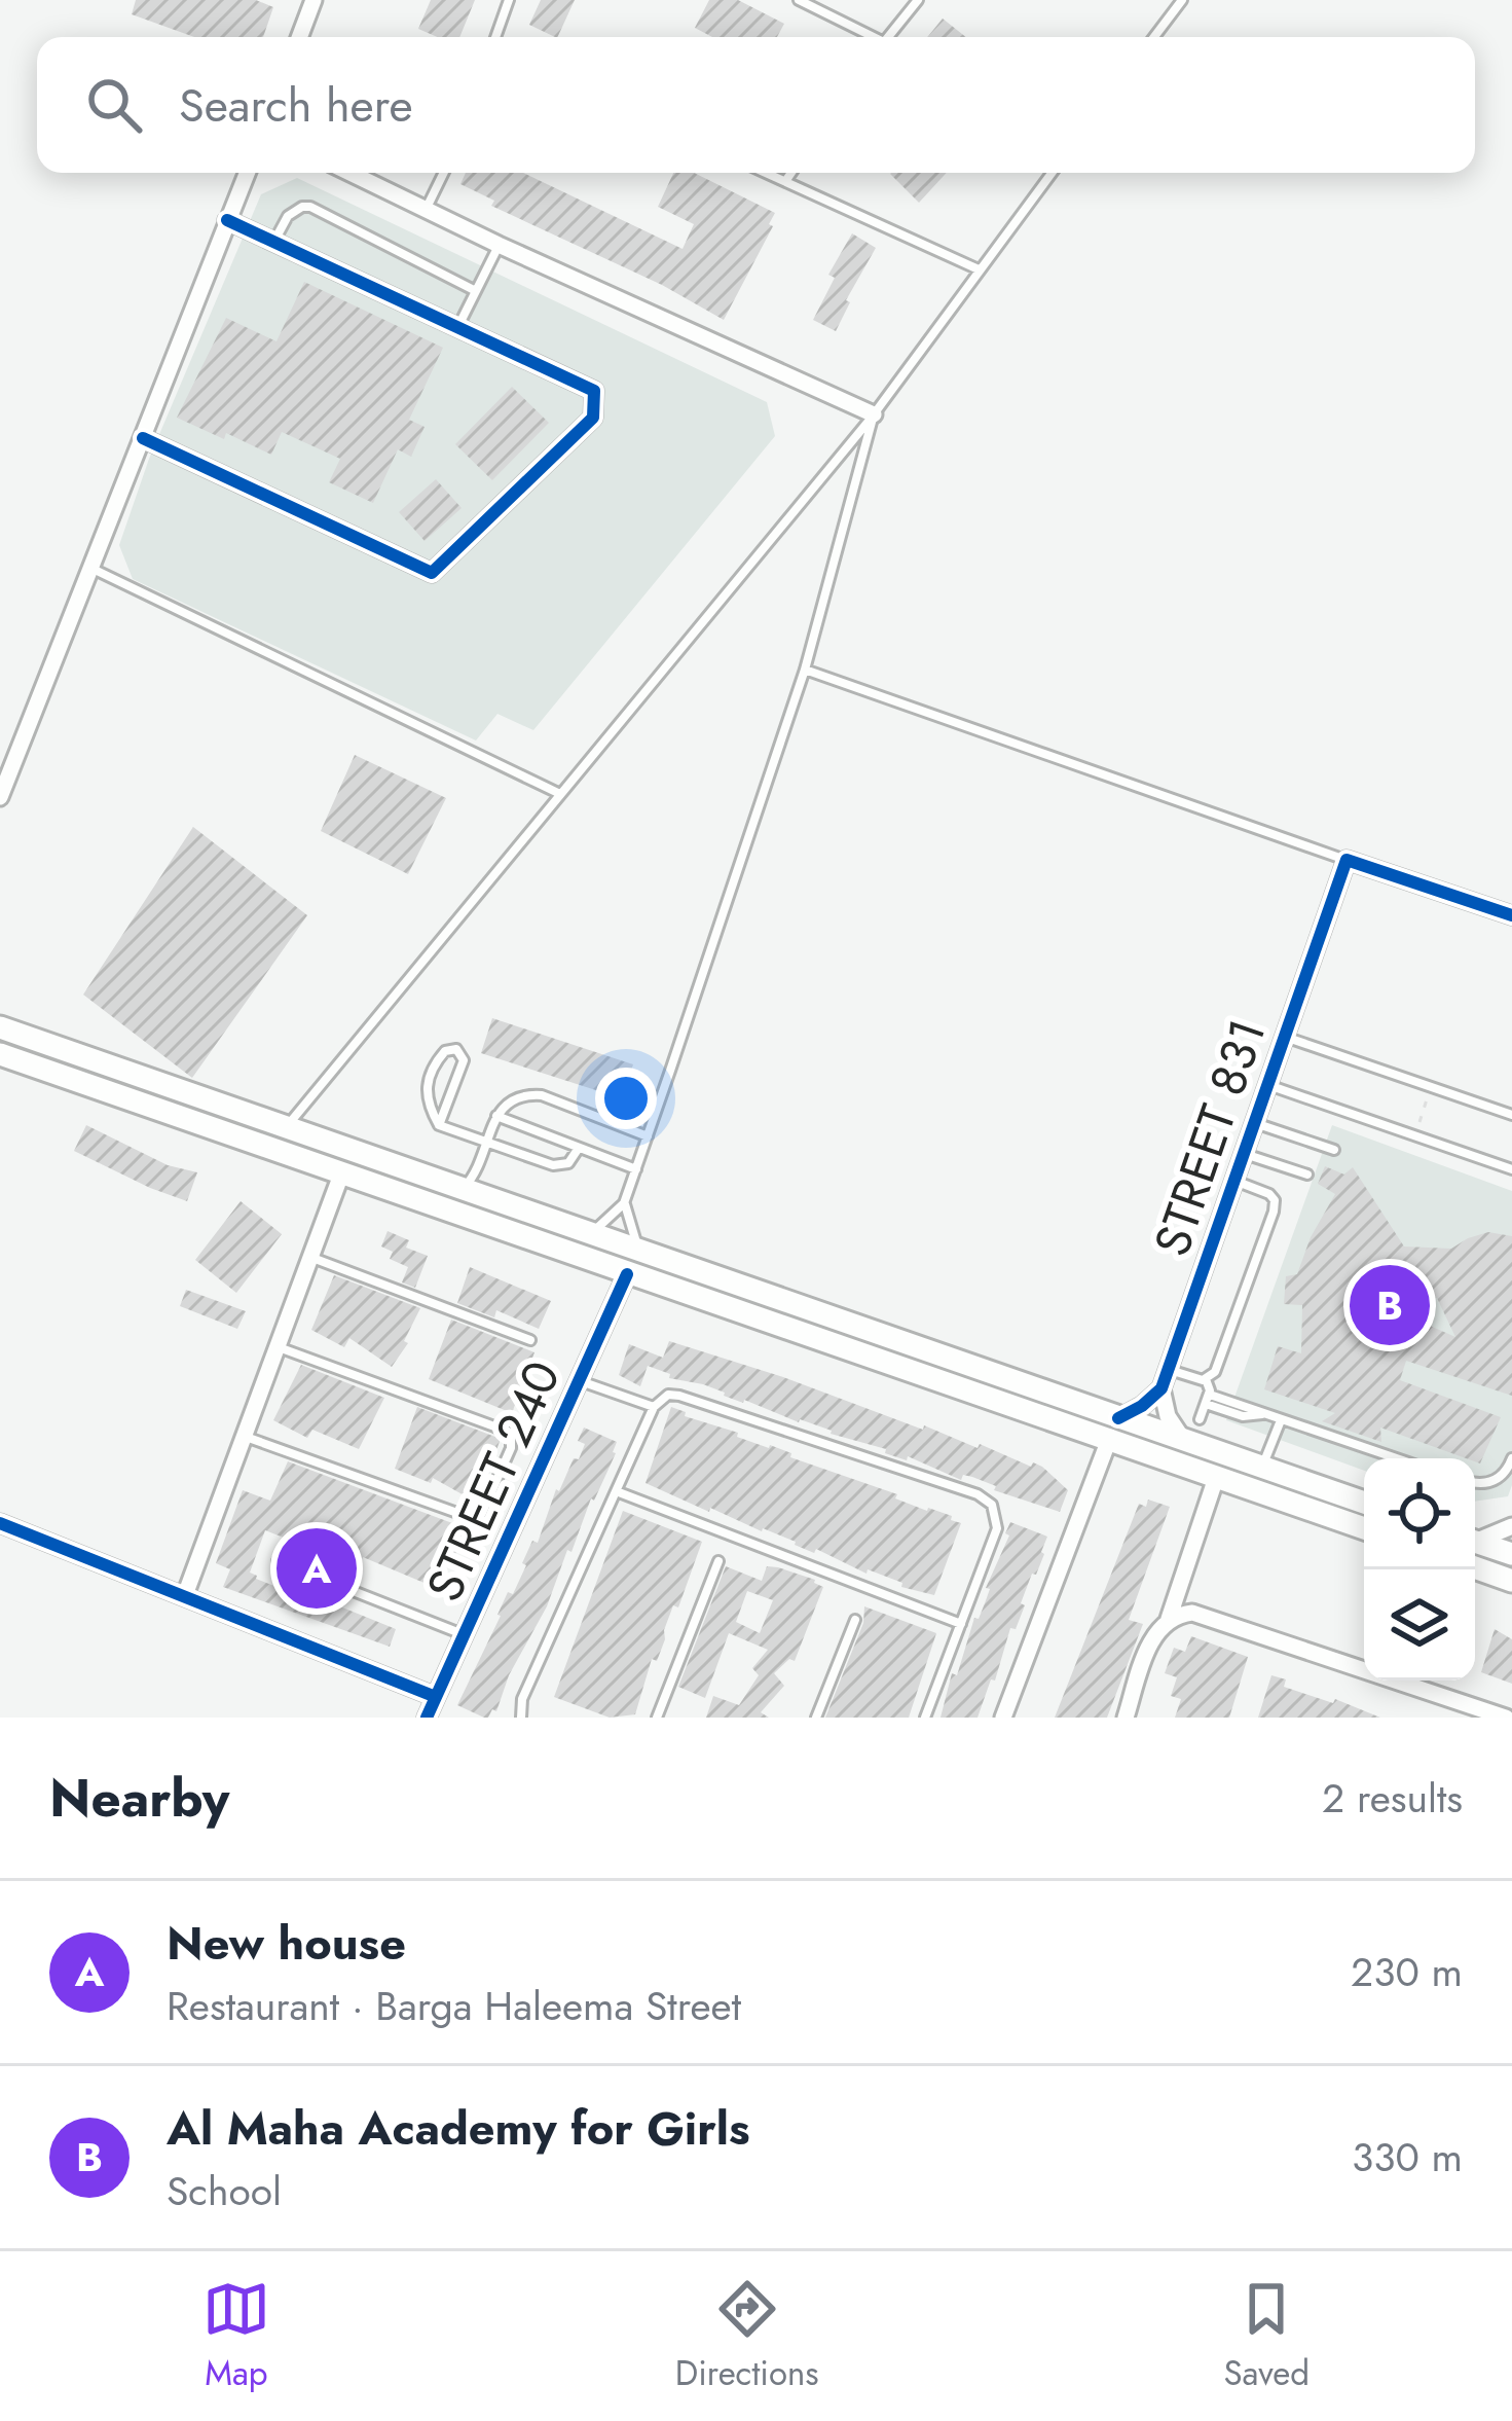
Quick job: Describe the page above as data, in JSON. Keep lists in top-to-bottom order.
{
  "streets": {
    "street": ["STREET 831", "STREET 240"]
  },
  "page": {
    "search": "Search here",
    "pins": ["B", "A"],
    "heading": ["Nearby", "2 results"],
    "list": [
      {
        "mark": "A",
        "name": "New house",
        "note": "Restaurant · Barga Haleema Street",
        "value": "230 m"
      },
      {
        "mark": "B",
        "name": "Al Maha Academy for Girls",
        "note": "School",
        "value": "330 m"
      }
    ],
    "nav": ["Map", "Directions", "Saved"]
  }
}
